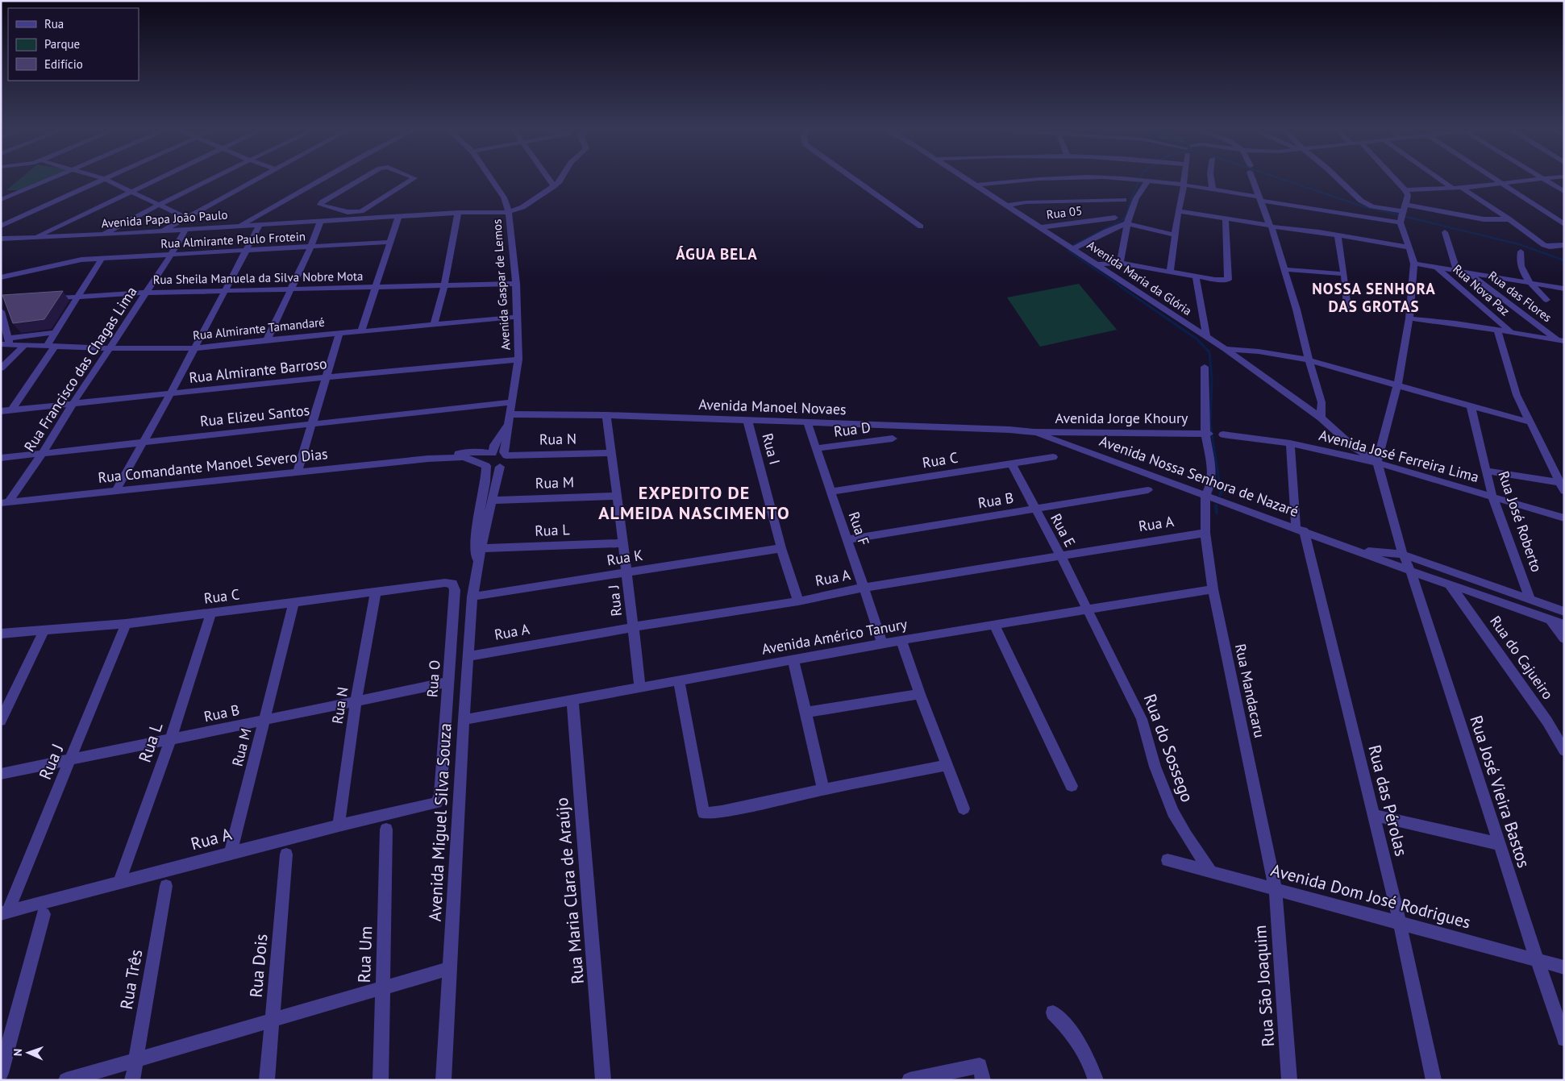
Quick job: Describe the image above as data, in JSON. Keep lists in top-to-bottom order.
{
  "streets": {
    "street": [
      "Rua 05",
      "Avenida Papa João Paulo",
      "Rua Almirante Paulo Frotein",
      "Rua Sheila Manuela da Silva Nobre Mota",
      "Avenida Maria da Glória",
      "Avenida Gaspar de Lemos",
      "Rua Nova Paz",
      "Rua das Flores",
      "Rua Almirante Tamandaré",
      "Rua Francisco das Chagas Lima",
      "Rua Almirante Barroso",
      "Avenida Manoel Novaes",
      "Rua Elizeu Santos",
      "Avenida Jorge Khoury",
      "Rua D",
      "Rua N",
      "Rua I",
      "Avenida José Ferreira Lima",
      "Rua C",
      "Rua Comandante Manoel Severo Dias",
      "Avenida Nossa Senhora de Nazaré",
      "Rua M",
      "Rua B",
      "Rua José Roberto",
      "Rua A",
      "Rua F",
      "Rua L",
      "Rua E",
      "Rua K",
      "Rua J",
      "Avenida Américo Tanury",
      "Rua do Cajueiro",
      "Rua O",
      "Rua Mandacaru",
      "Rua do Sossego",
      "Rua José Vieira Bastos",
      "Rua das Pérolas",
      "Avenida Miguel Silva Souza",
      "Rua Maria Clara de Araújo",
      "Avenida Dom José Rodrigues",
      "Rua Um",
      "Rua Dois",
      "Rua Três",
      "Rua São Joaquim"
    ]
  },
  "crossings": [
    ["Rua 05", "Avenida Maria da Glória"],
    ["Avenida Papa João Paulo", "Avenida Gaspar de Lemos"],
    ["Avenida Papa João Paulo", "Rua Francisco das Chagas Lima"],
    ["Rua Almirante Paulo Frotein", "Rua Francisco das Chagas Lima"],
    ["Rua Sheila Manuela da Silva Nobre Mota", "Avenida Gaspar de Lemos"],
    ["Rua Sheila Manuela da Silva Nobre Mota", "Rua Francisco das Chagas Lima"],
    ["Avenida Maria da Glória", "Avenida José Ferreira Lima"],
    ["Avenida Maria da Glória", "Rua José Vieira Bastos"],
    ["Avenida Gaspar de Lemos", "Rua Almirante Tamandaré"],
    ["Avenida Gaspar de Lemos", "Rua Almirante Barroso"],
    ["Avenida Gaspar de Lemos", "Avenida Manoel Novaes"],
    ["Avenida Gaspar de Lemos", "Rua Elizeu Santos"],
    ["Avenida Gaspar de Lemos", "Rua N"],
    ["Avenida Gaspar de Lemos", "Avenida Miguel Silva Souza"],
    ["Rua Almirante Tamandaré", "Rua Francisco das Chagas Lima"],
    ["Rua Francisco das Chagas Lima", "Rua Almirante Barroso"],
    ["Rua Francisco das Chagas Lima", "Rua Elizeu Santos"],
    ["Rua Francisco das Chagas Lima", "Rua Comandante Manoel Severo Dias"],
    ["Avenida Manoel Novaes", "Avenida Jorge Khoury"],
    ["Avenida Manoel Novaes", "Rua I"],
    ["Avenida Manoel Novaes", "Avenida Nossa Senhora de Nazaré"],
    ["Avenida Manoel Novaes", "Rua F"],
    ["Avenida Manoel Novaes", "Rua J"],
    ["Avenida Jorge Khoury", "Avenida Nossa Senhora de Nazaré"],
    ["Avenida Jorge Khoury", "Rua Mandacaru"],
    ["Rua D", "Rua F"],
    ["Rua N", "Rua C"],
    ["Rua N", "Rua B"],
    ["Rua N", "Rua A"],
    ["Rua N", "Rua J"],
    ["Rua N", "Avenida Miguel Silva Souza"],
    ["Rua I", "Rua A"],
    ["Rua I", "Rua K"],
    ["Avenida José Ferreira Lima", "Rua José Roberto"],
    ["Avenida José Ferreira Lima", "Rua José Vieira Bastos"],
    ["Avenida José Ferreira Lima", "Rua das Pérolas"],
    ["Rua C", "Rua M"],
    ["Rua C", "Rua F"],
    ["Rua C", "Rua L"],
    ["Rua C", "Rua E"],
    ["Rua C", "Rua J"],
    ["Rua C", "Rua O"],
    ["Avenida Nossa Senhora de Nazaré", "Rua José Roberto"],
    ["Avenida Nossa Senhora de Nazaré", "Rua do Cajueiro"],
    ["Avenida Nossa Senhora de Nazaré", "Rua Mandacaru"],
    ["Avenida Nossa Senhora de Nazaré", "Rua José Vieira Bastos"],
    ["Avenida Nossa Senhora de Nazaré", "Rua das Pérolas"],
    ["Rua M", "Rua B"],
    ["Rua M", "Rua A"],
    ["Rua M", "Rua J"],
    ["Rua M", "Avenida Miguel Silva Souza"],
    ["Rua B", "Rua F"],
    ["Rua B", "Rua L"],
    ["Rua B", "Rua E"],
    ["Rua B", "Rua J"],
    ["Rua B", "Rua O"],
    ["Rua A", "Rua F"],
    ["Rua A", "Rua L"],
    ["Rua A", "Rua E"],
    ["Rua A", "Rua J"],
    ["Rua A", "Rua O"],
    ["Rua A", "Rua Mandacaru"],
    ["Rua A", "Avenida Miguel Silva Souza"],
    ["Rua F", "Avenida Américo Tanury"],
    ["Rua L", "Rua J"],
    ["Rua L", "Avenida Miguel Silva Souza"],
    ["Rua E", "Avenida Américo Tanury"],
    ["Rua E", "Rua do Sossego"],
    ["Rua K", "Rua J"],
    ["Rua K", "Avenida Miguel Silva Souza"],
    ["Rua J", "Avenida Américo Tanury"],
    ["Avenida Américo Tanury", "Rua Mandacaru"],
    ["Avenida Américo Tanury", "Rua do Sossego"],
    ["Avenida Américo Tanury", "Avenida Miguel Silva Souza"],
    ["Avenida Américo Tanury", "Rua Maria Clara de Araújo"],
    ["Rua Mandacaru", "Avenida Dom José Rodrigues"],
    ["Rua Mandacaru", "Rua São Joaquim"],
    ["Rua do Sossego", "Avenida Dom José Rodrigues"],
    ["Rua José Vieira Bastos", "Avenida Dom José Rodrigues"],
    ["Rua das Pérolas", "Avenida Dom José Rodrigues"],
    ["Avenida Dom José Rodrigues", "Rua São Joaquim"]
  ],
  "districts": ["ÁGUA BELA", "NOSSA SENHORA DAS GROTAS", "EXPEDITO DE ALMEIDA NASCIMENTO"],
  "legend": ["Rua", "Parque", "Edifício"],
  "north": "left"
}
